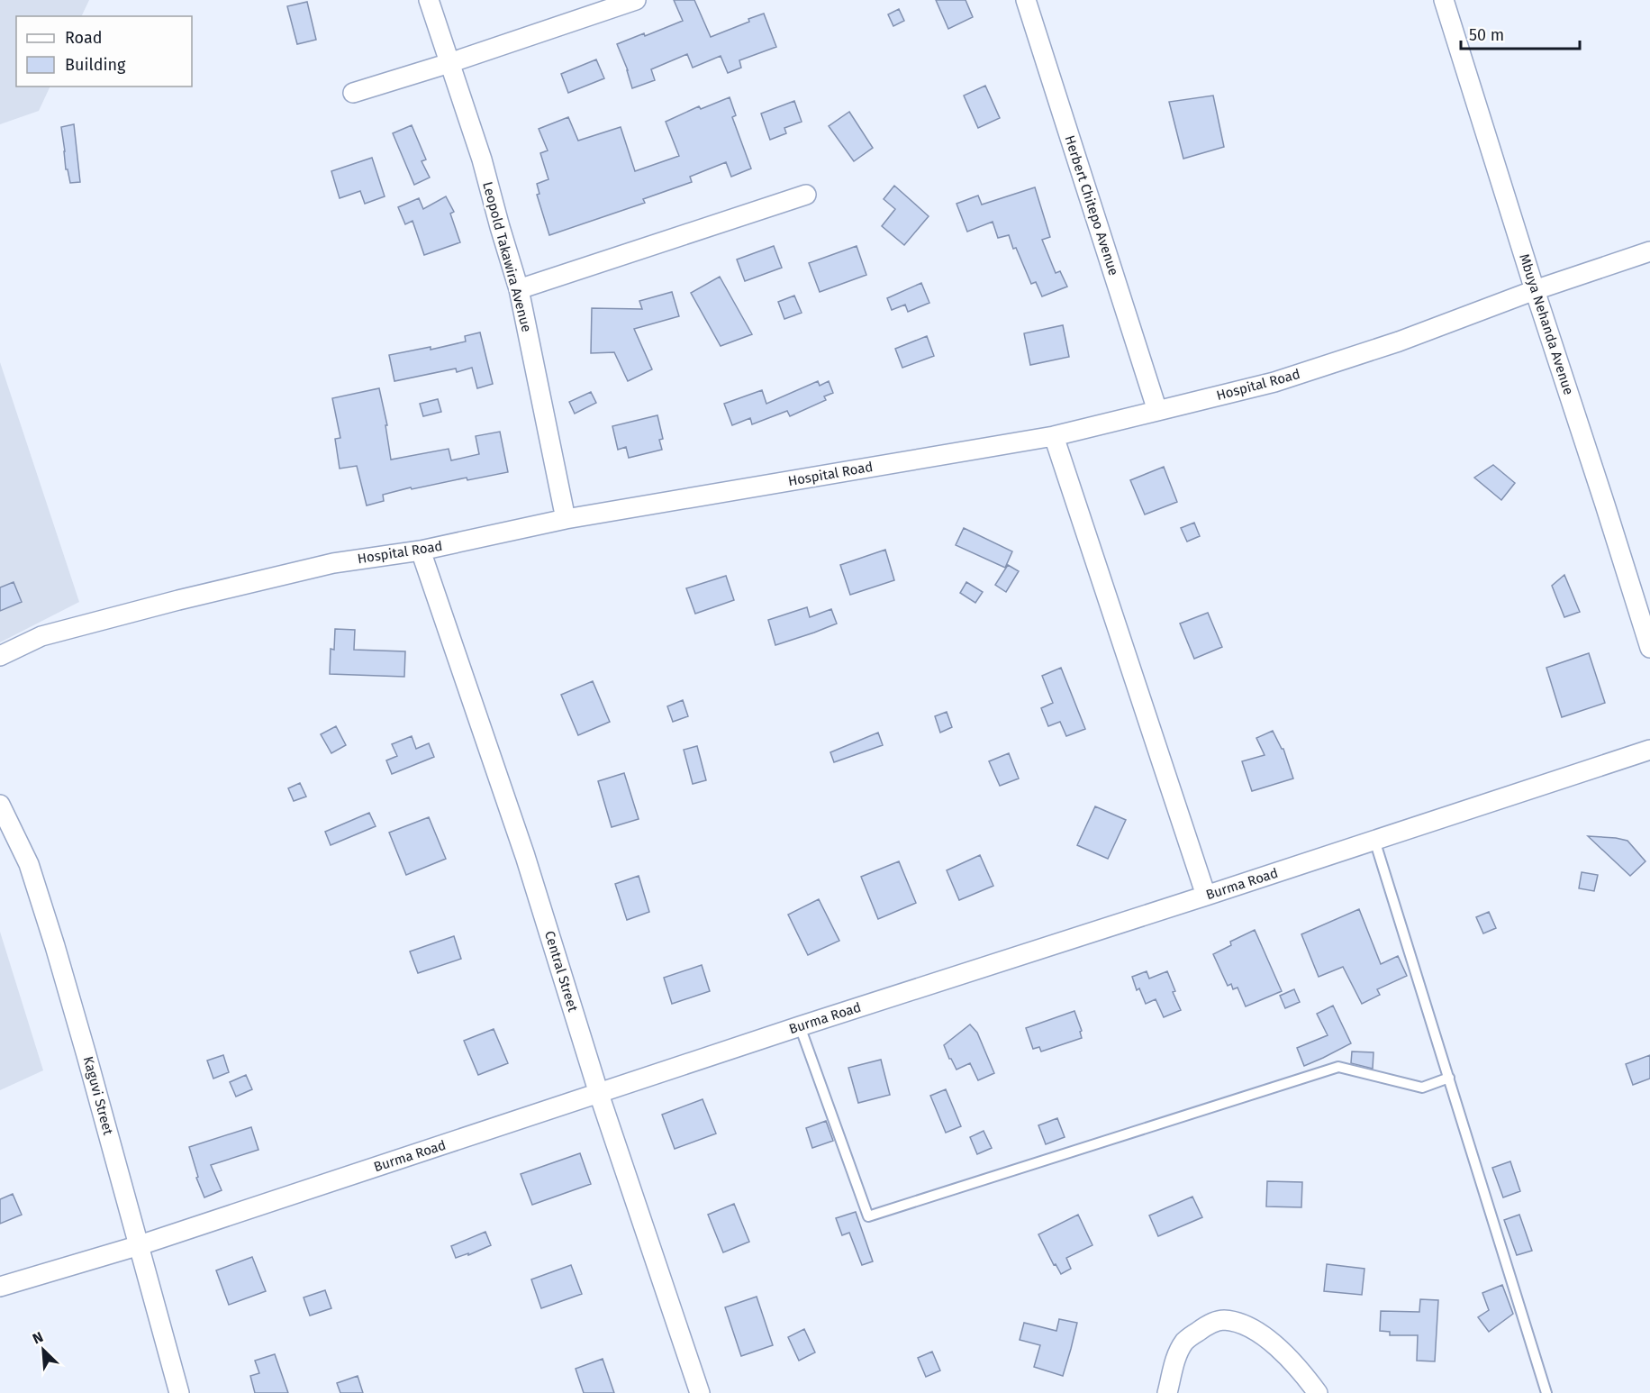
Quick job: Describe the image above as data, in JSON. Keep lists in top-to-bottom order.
{
  "streets": {
    "street": [
      "Herbert Chitepo Avenue",
      "Leopold Takawira Avenue",
      "Mbuya Nehanda Avenue",
      "Hospital Road",
      "Burma Road",
      "Central Street",
      "Kaguvi Street"
    ]
  },
  "crossings": [
    ["Herbert Chitepo Avenue", "Hospital Road"],
    ["Leopold Takawira Avenue", "Hospital Road"],
    ["Mbuya Nehanda Avenue", "Hospital Road"],
    ["Hospital Road", "Central Street"],
    ["Burma Road", "Central Street"],
    ["Burma Road", "Kaguvi Street"]
  ],
  "legend": ["Road", "Building"],
  "scale_bar": "50 m",
  "north": "top left"
}
